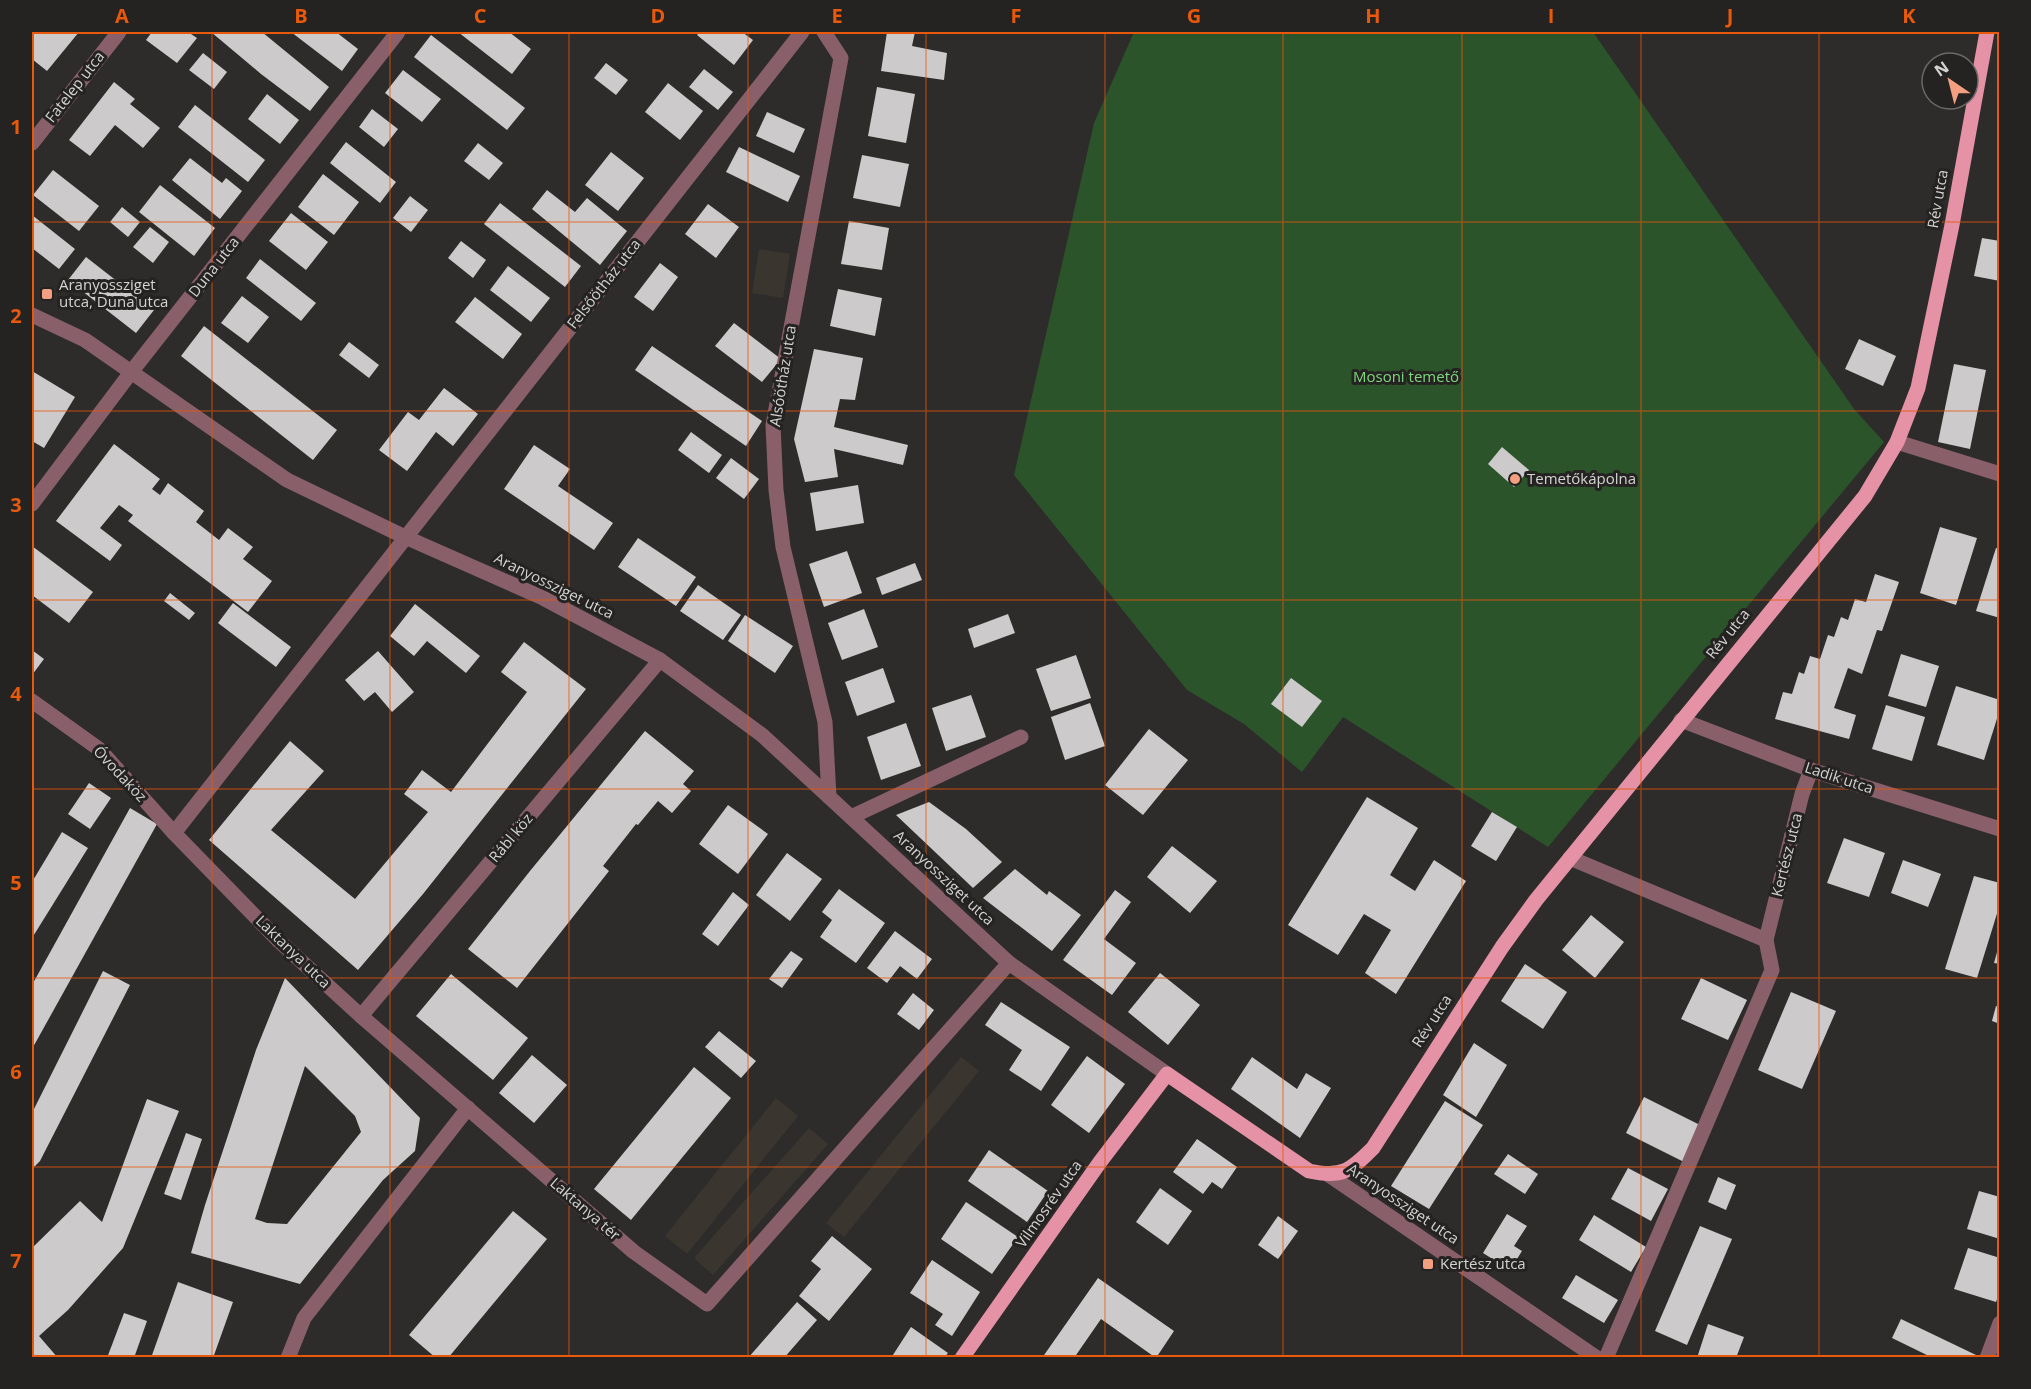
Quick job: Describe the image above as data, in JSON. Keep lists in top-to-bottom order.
{
  "streets": {
    "main road": ["Rév utca", "Aranyossziget utca", "Vilmosrév utca"],
    "street": [
      "Fatelep utca",
      "Duna utca",
      "Felsőötház utca",
      "Alsóötház utca",
      "Óvodaköz",
      "Ladik utca",
      "Rábl köz",
      "Kertész utca",
      "Laktanya utca",
      "Laktanya tér"
    ]
  },
  "crossings": [
    ["Rév utca", "Aranyossziget utca"],
    ["Rév utca", "Ladik utca"],
    ["Duna utca", "Aranyossziget utca"],
    ["Felsőötház utca", "Aranyossziget utca"],
    ["Alsóötház utca", "Aranyossziget utca"],
    ["Aranyossziget utca", "Rábl köz"],
    ["Aranyossziget utca", "Vilmosrév utca"],
    ["Aranyossziget utca", "Laktanya tér"],
    ["Óvodaköz", "Laktanya utca"],
    ["Ladik utca", "Kertész utca"],
    ["Rábl köz", "Laktanya utca"],
    ["Laktanya utca", "Laktanya tér"]
  ],
  "parks": ["Mosoni temető"],
  "places": {
    "transit": ["Aranyossziget utca, Duna utca", "Kertész utca"],
    "other": ["Temetőkápolna"]
  },
  "north": "top left",
  "grid": {
    "columns": [
      "A",
      "B",
      "C",
      "D",
      "E",
      "F",
      "G",
      "H",
      "I",
      "J",
      "K"
    ],
    "rows": [
      "1",
      "2",
      "3",
      "4",
      "5",
      "6",
      "7"
    ]
  }
}
